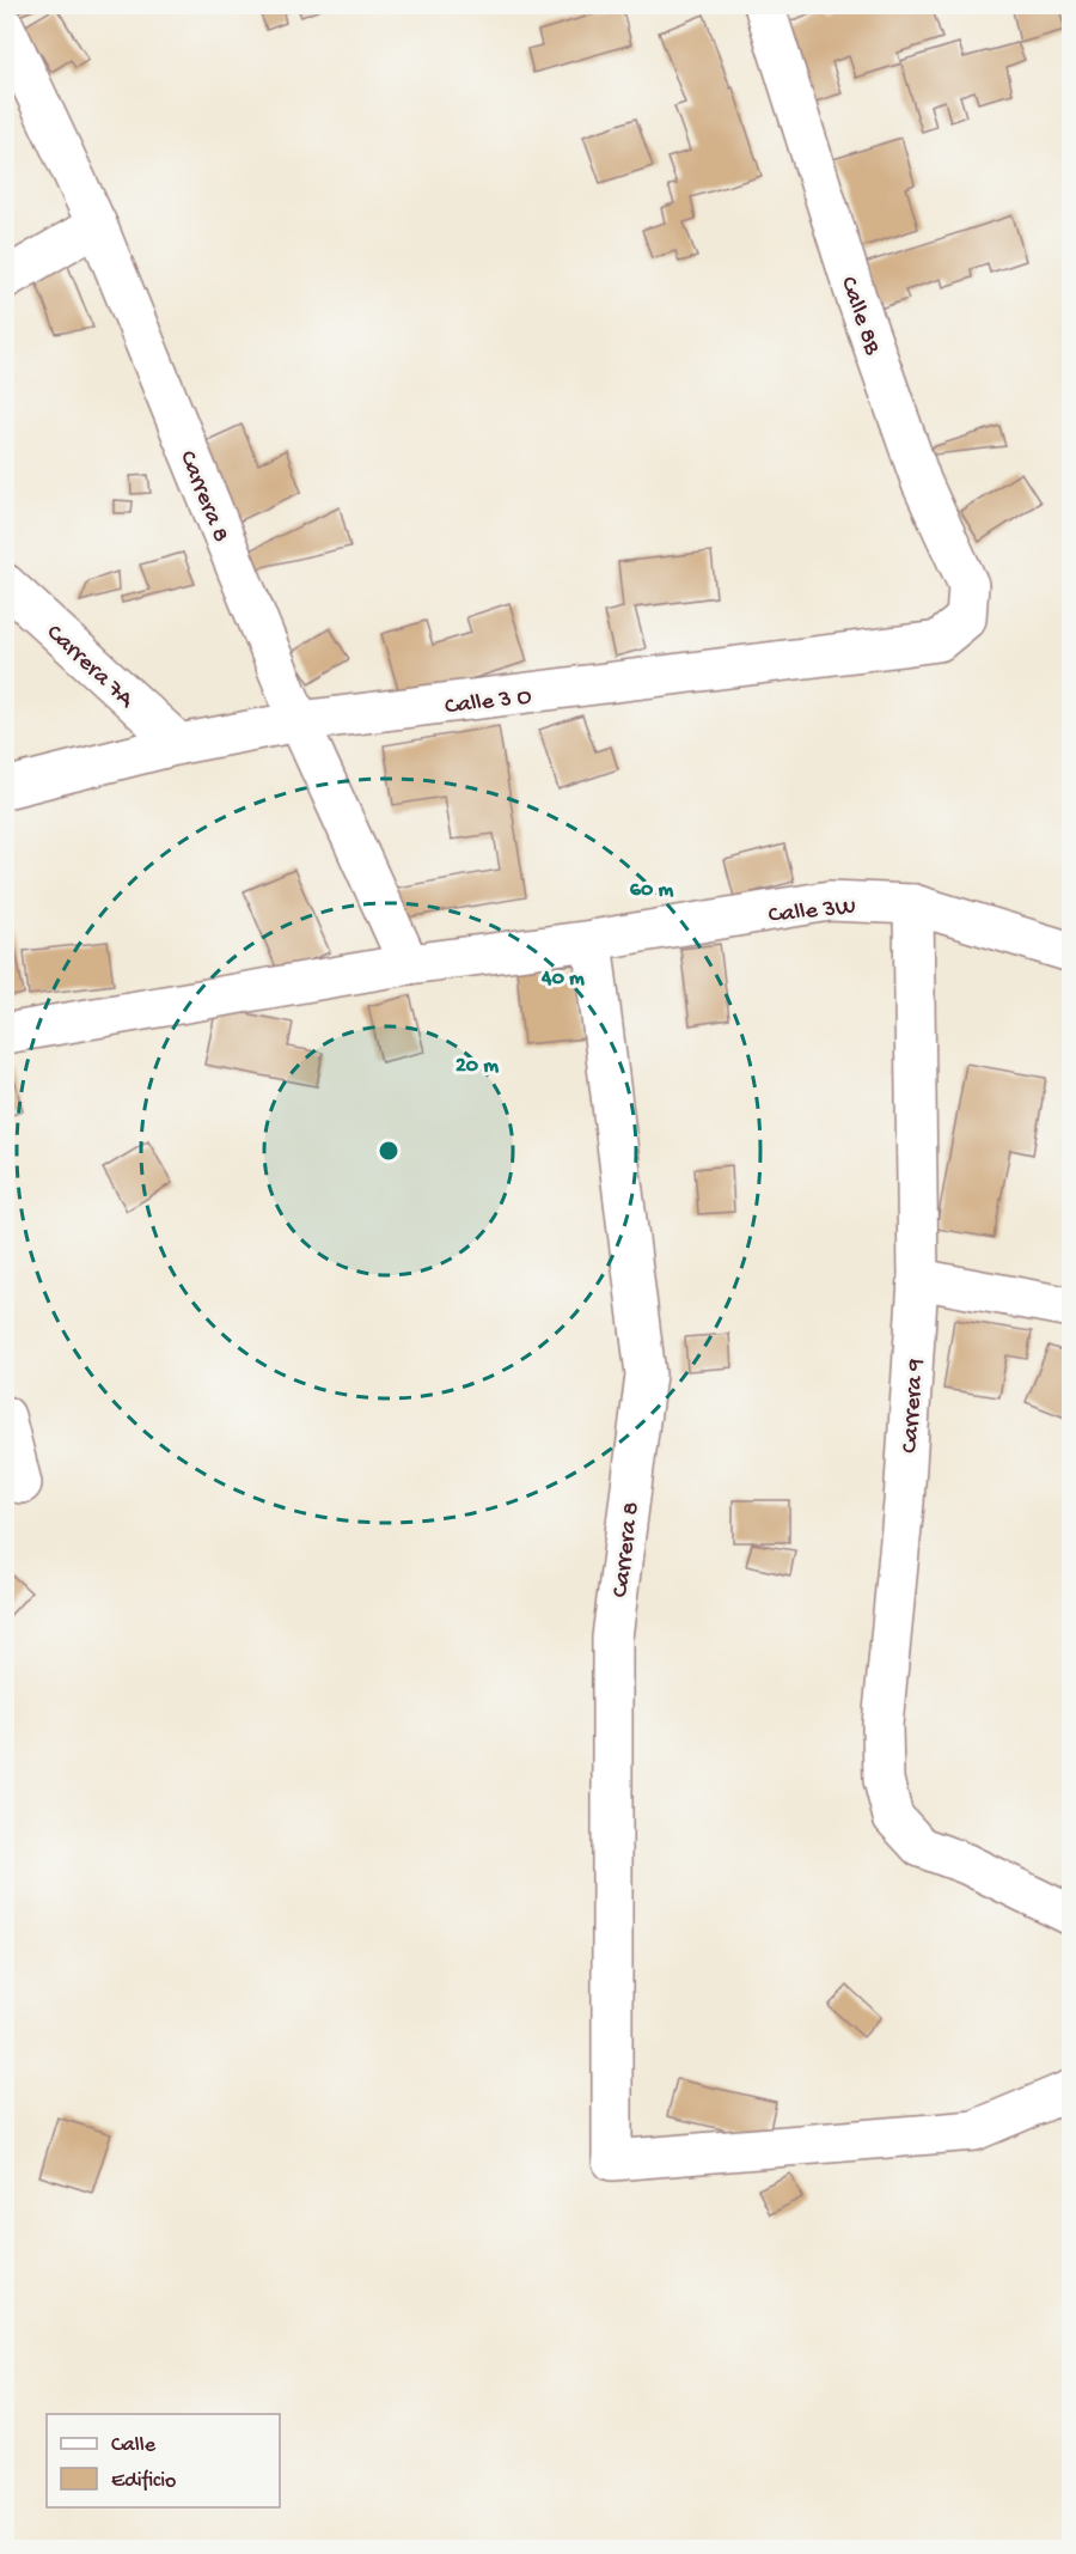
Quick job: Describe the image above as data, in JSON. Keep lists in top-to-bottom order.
{
  "streets": {
    "street": [
      "Calle 8B",
      "Carrera 8",
      "Carrera 7A",
      "Calle 3 O",
      "Calle 3W",
      "Carrera 9"
    ]
  },
  "crossings": [
    ["Calle 8B", "Calle 3 O"],
    ["Carrera 8", "Calle 3 O"],
    ["Carrera 8", "Calle 3W"],
    ["Carrera 7A", "Calle 3 O"],
    ["Calle 3W", "Carrera 9"]
  ],
  "legend": ["Calle", "Edificio"],
  "rings": ["60 m", "40 m", "20 m"]
}
